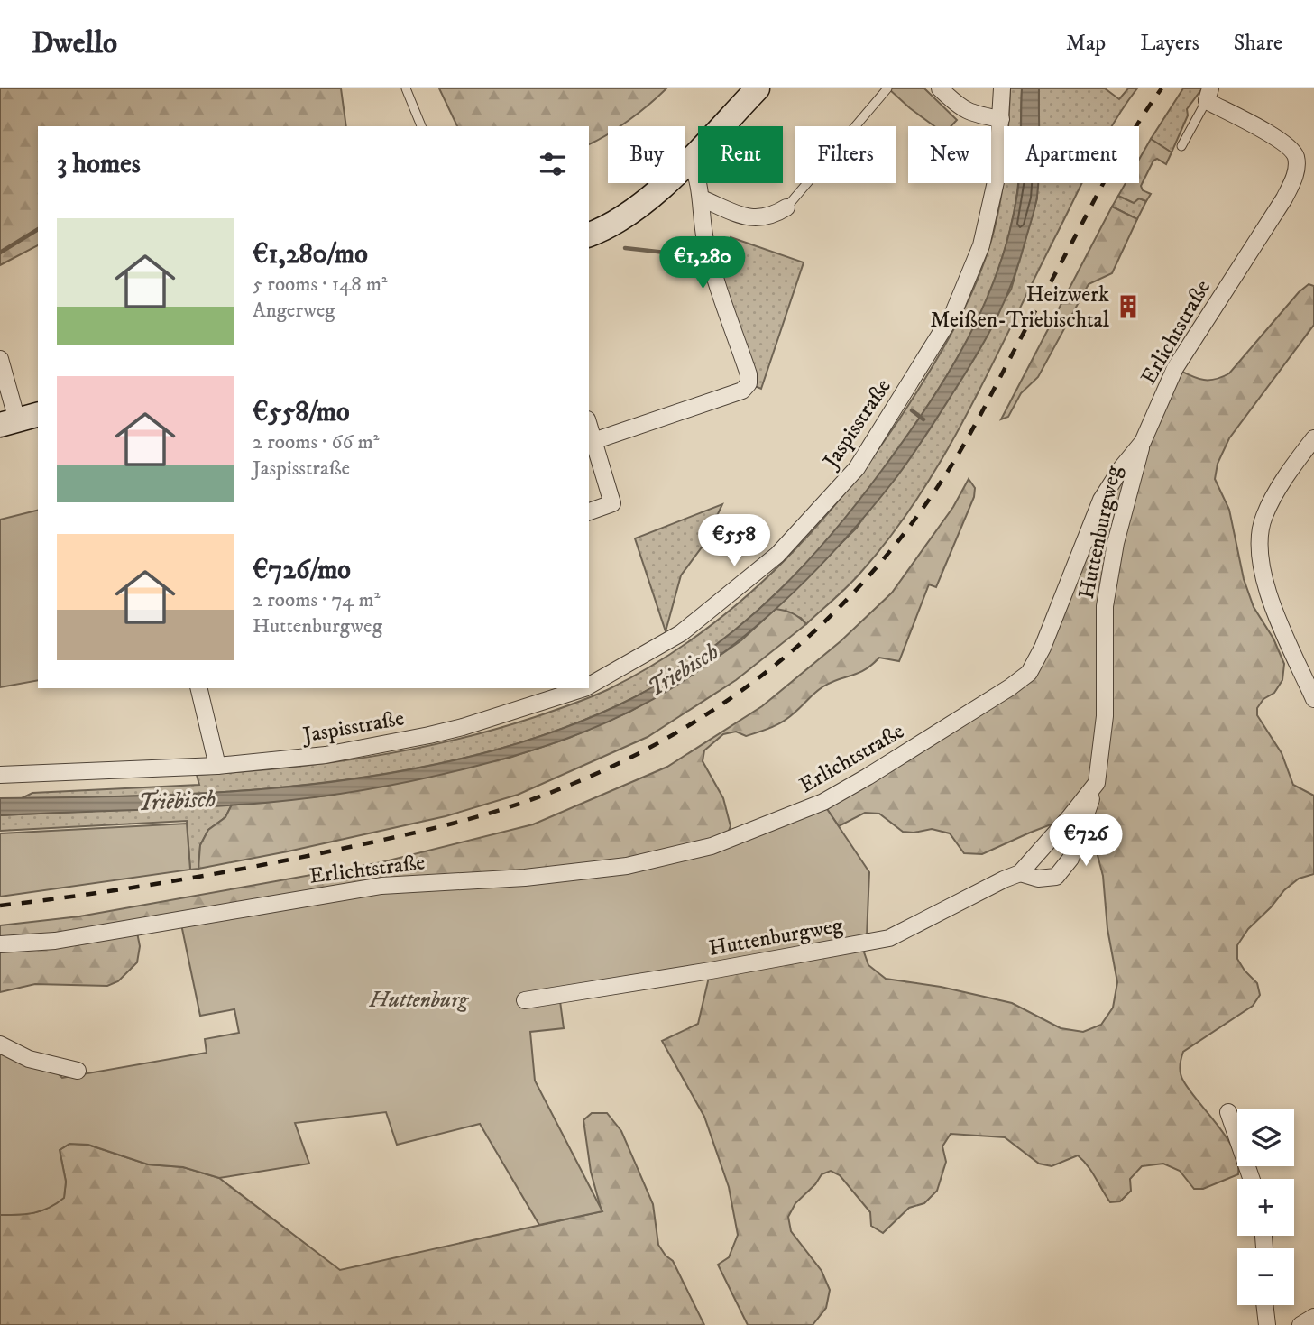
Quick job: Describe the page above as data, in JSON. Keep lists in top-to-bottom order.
{
  "streets": {
    "street": ["Erlichtstraße", "Jaspisstraße", "Huttenburgweg"]
  },
  "crossings": [
    ["Erlichtstraße", "Huttenburgweg"]
  ],
  "water": ["Triebisch"],
  "parks": ["Huttenburg"],
  "places": {
    "building": ["Heizwerk Meißen-Triebischtal"]
  },
  "page": {
    "header": "Dwello",
    "nav": ["Map", "Layers", "Share"],
    "chip": [
      "Buy",
      "Rent",
      "Filters",
      "New",
      "Apartment"
    ],
    "heading": "3 homes",
    "list": [
      {
        "name": "€1,280/mo",
        "note": "5 rooms · 148 m² · Angerweg"
      },
      {
        "name": "€558/mo",
        "note": "2 rooms · 66 m² · Jaspisstraße"
      },
      {
        "name": "€726/mo",
        "note": "2 rooms · 74 m² · Huttenburgweg"
      }
    ],
    "price": ["€1,280", "€558", "€726"],
    "map_buttons": ["+", "−"]
  }
}
